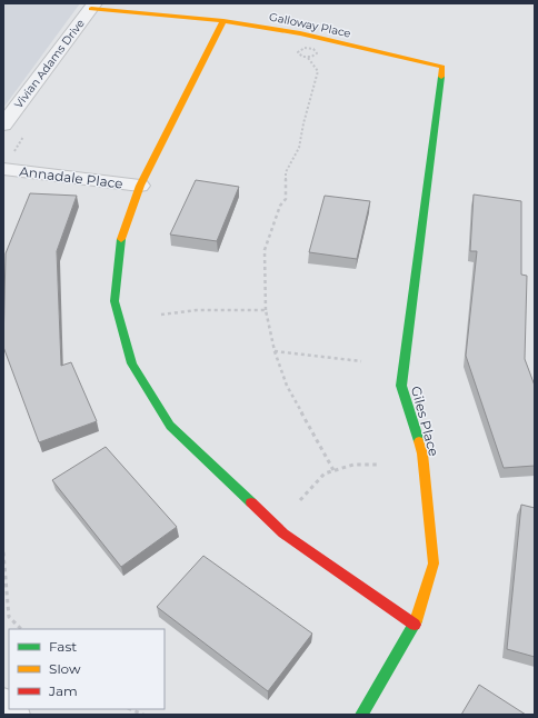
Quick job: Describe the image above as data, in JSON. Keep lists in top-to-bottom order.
{
  "streets": {
    "street": [
      "Galloway Place",
      "Vivian Adams Drive",
      "Annadale Place",
      "Giles Place"
    ]
  },
  "crossings": [
    ["Galloway Place", "Vivian Adams Drive"],
    ["Galloway Place", "Giles Place"]
  ],
  "legend": ["Fast", "Slow", "Jam"]
}
